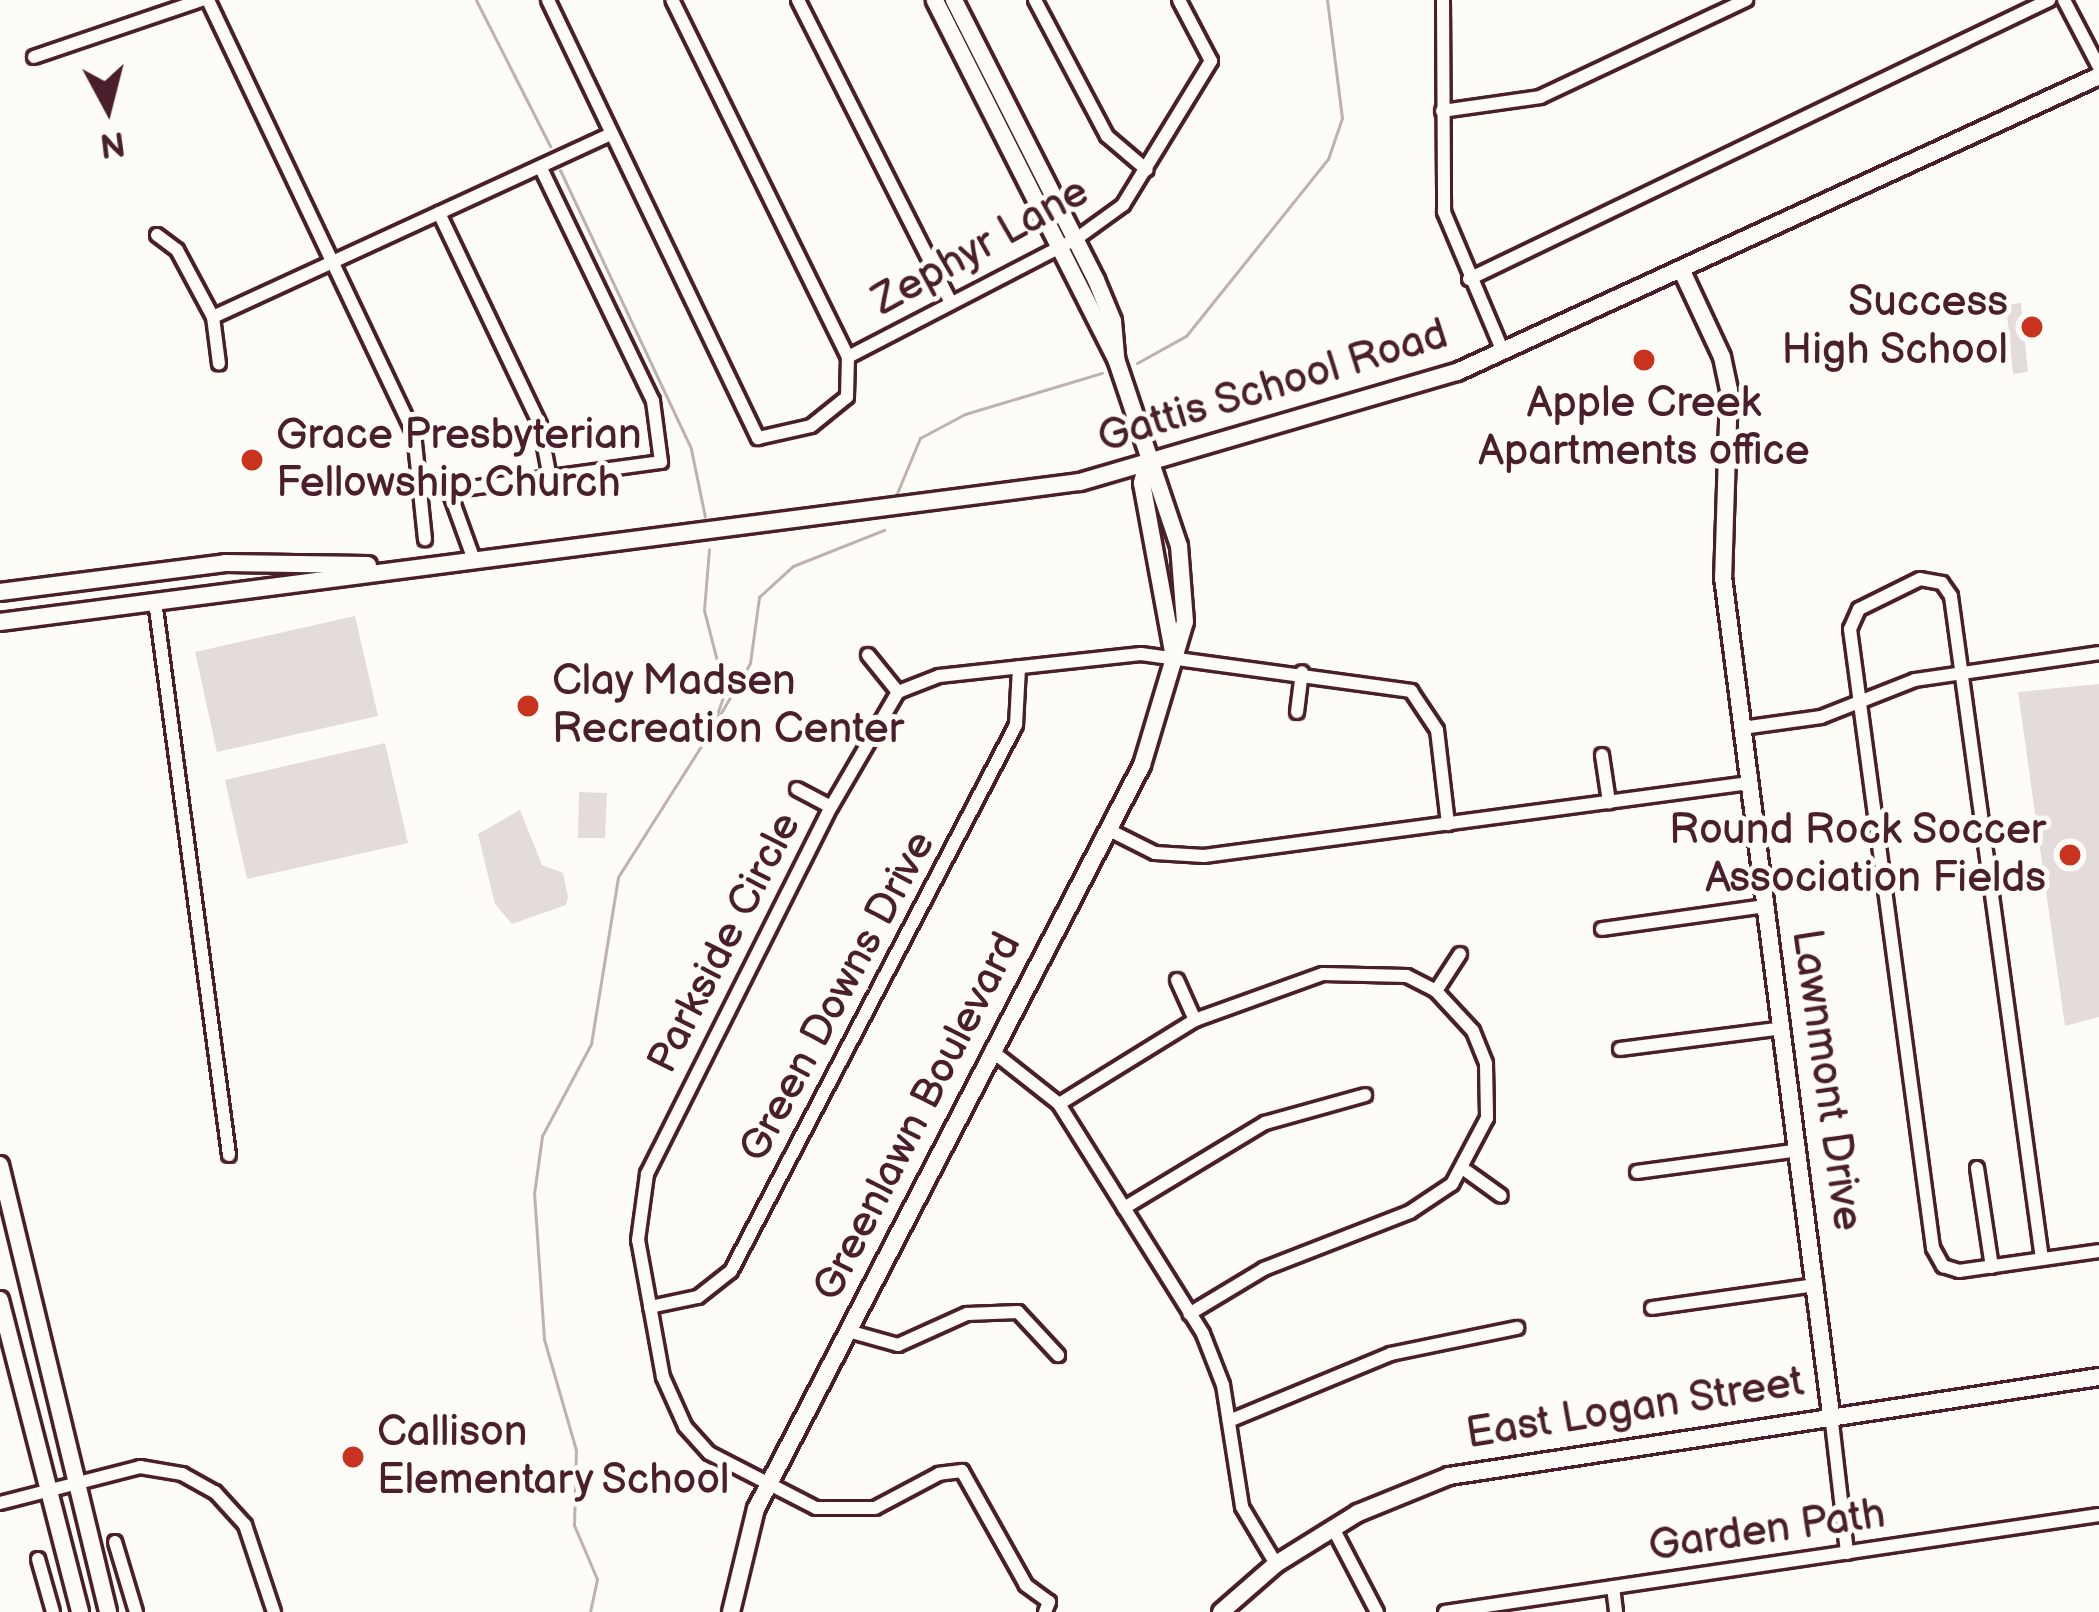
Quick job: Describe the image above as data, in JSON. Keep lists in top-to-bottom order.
{
  "streets": {
    "main road": [
      "Gattis School Road",
      "Lawnmont Drive",
      "Greenlawn Boulevard",
      "East Logan Street"
    ],
    "street": [
      "Zephyr Lane",
      "Parkside Circle",
      "Green Downs Drive",
      "Garden Path"
    ]
  },
  "crossings": [
    ["Zephyr Lane", "Greenlawn Boulevard"],
    ["Gattis School Road", "Lawnmont Drive"],
    ["Gattis School Road", "Greenlawn Boulevard"],
    ["Parkside Circle", "Green Downs Drive"],
    ["Parkside Circle", "Greenlawn Boulevard"],
    ["Lawnmont Drive", "East Logan Street"],
    ["Lawnmont Drive", "Garden Path"]
  ],
  "places": [
    "Success High School",
    "Apple Creek Apartments office",
    "Grace Presbyterian Fellowship Church",
    "Clay Madsen Recreation Center",
    "Round Rock Soccer Association Fields",
    "Callison Elementary School"
  ],
  "north": "bottom"
}
